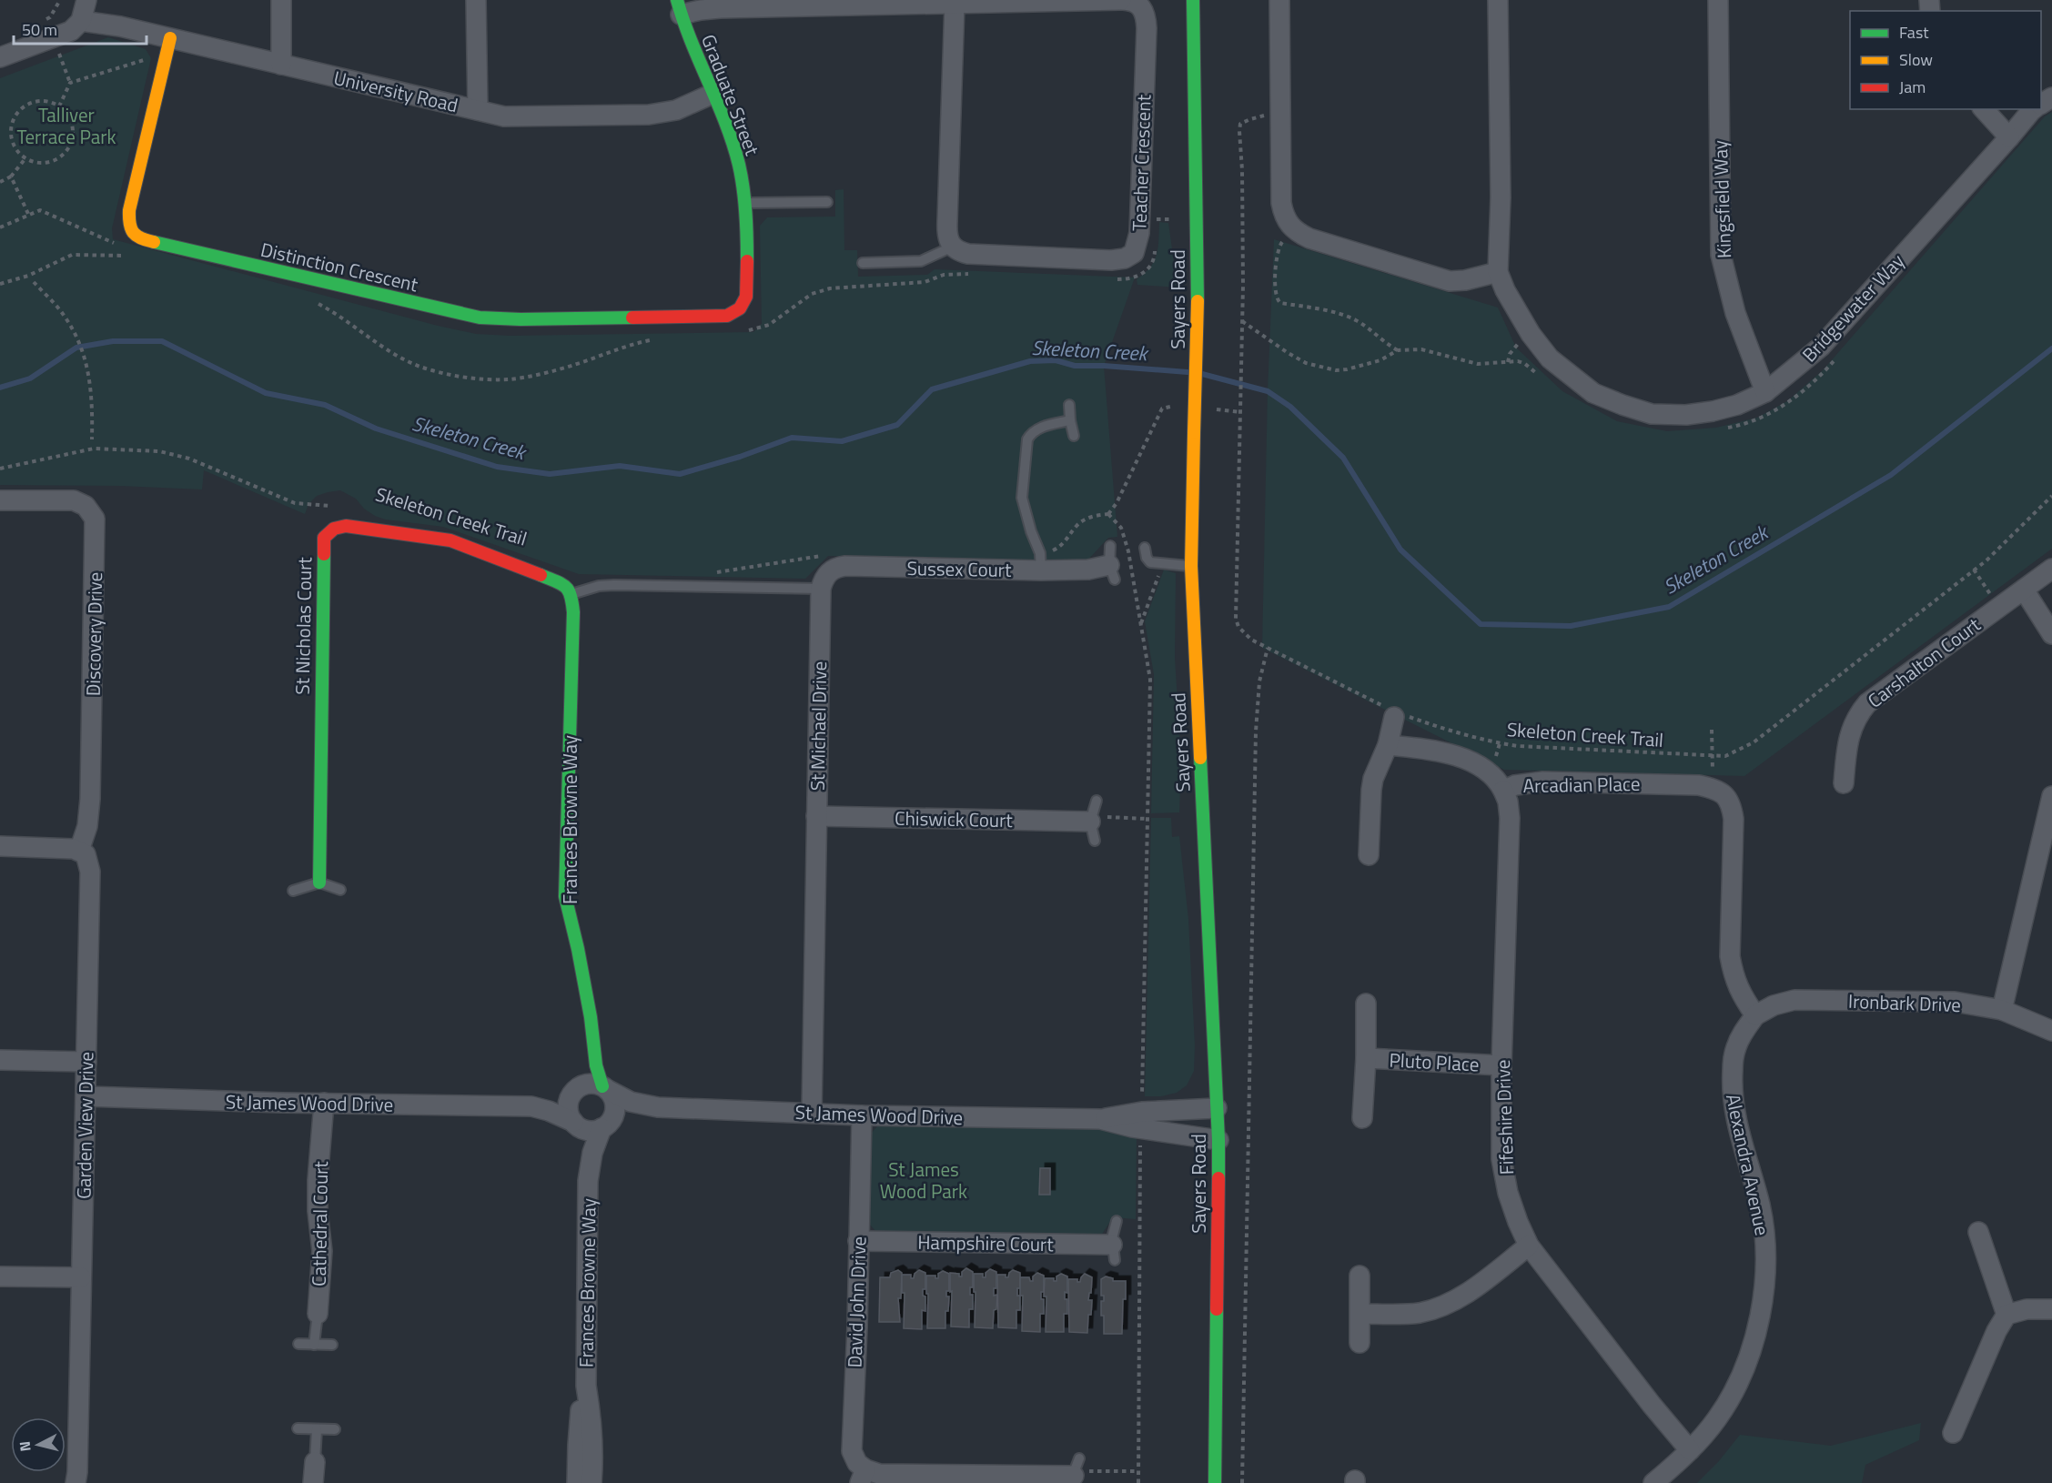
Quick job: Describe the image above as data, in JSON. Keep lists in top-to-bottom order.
{
  "streets": {
    "street": [
      "University Road",
      "Graduate Street",
      "Teacher Crescent",
      "Kingsfield Way",
      "Distinction Crescent",
      "Sayers Road",
      "Bridgewater Way",
      "Sussex Court",
      "St Nicholas Court",
      "Discovery Drive",
      "Carshalton Court",
      "St Michael Drive",
      "Arcadian Place",
      "Chiswick Court",
      "Frances Browne Way",
      "Ironbark Drive",
      "Pluto Place",
      "St James Wood Drive",
      "Fifeshire Drive",
      "Garden View Drive",
      "Alexandra Avenue",
      "Cathedral Court",
      "Hampshire Court",
      "David John Drive"
    ],
    "path": ["Skeleton Creek Trail"]
  },
  "crossings": [
    ["University Road", "Graduate Street"],
    ["University Road", "Distinction Crescent"],
    ["Graduate Street", "Teacher Crescent"],
    ["Graduate Street", "Distinction Crescent"],
    ["Kingsfield Way", "Bridgewater Way"],
    ["Sayers Road", "St James Wood Drive"],
    ["Sussex Court", "St Michael Drive"],
    ["St Nicholas Court", "Frances Browne Way"],
    ["Discovery Drive", "Garden View Drive"],
    ["St Michael Drive", "Chiswick Court"],
    ["St Michael Drive", "St James Wood Drive"],
    ["Arcadian Place", "Fifeshire Drive"],
    ["Frances Browne Way", "St James Wood Drive"],
    ["Ironbark Drive", "Alexandra Avenue"],
    ["Pluto Place", "Fifeshire Drive"],
    ["St James Wood Drive", "Garden View Drive"],
    ["St James Wood Drive", "Cathedral Court"],
    ["St James Wood Drive", "David John Drive"],
    ["Fifeshire Drive", "Alexandra Avenue"],
    ["Hampshire Court", "David John Drive"]
  ],
  "water": ["Skeleton Creek"],
  "parks": ["Talliver Terrace Park", "St James Wood Park"],
  "legend": ["Fast", "Slow", "Jam"],
  "scale_bar": "50 m",
  "north": "left"
}
